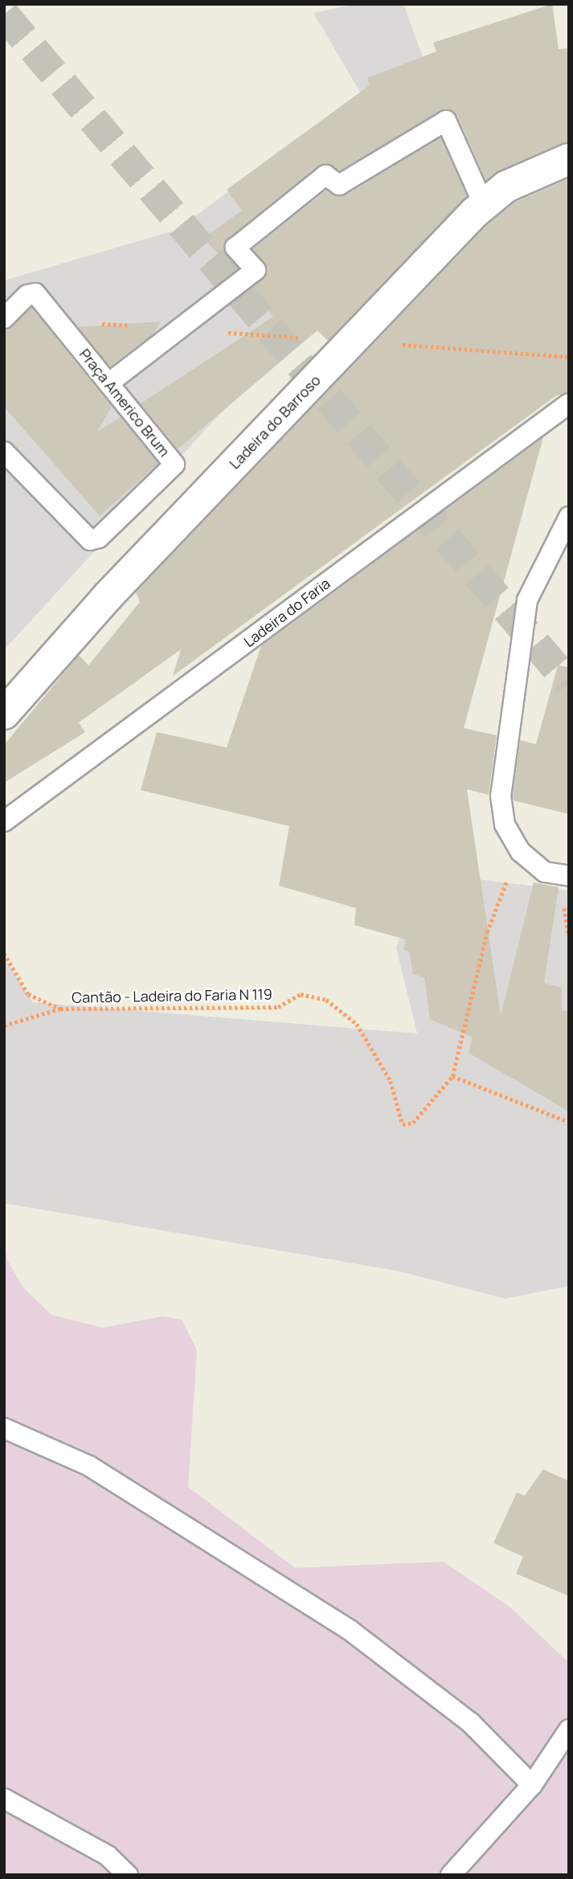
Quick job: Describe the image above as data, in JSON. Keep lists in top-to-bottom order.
{
  "streets": {
    "street": ["Ladeira do Barroso"],
    "lane": ["Praça Americo Brum", "Ladeira do Faria"],
    "path": ["Cantão - Ladeira do Faria N 119"]
  }
}
